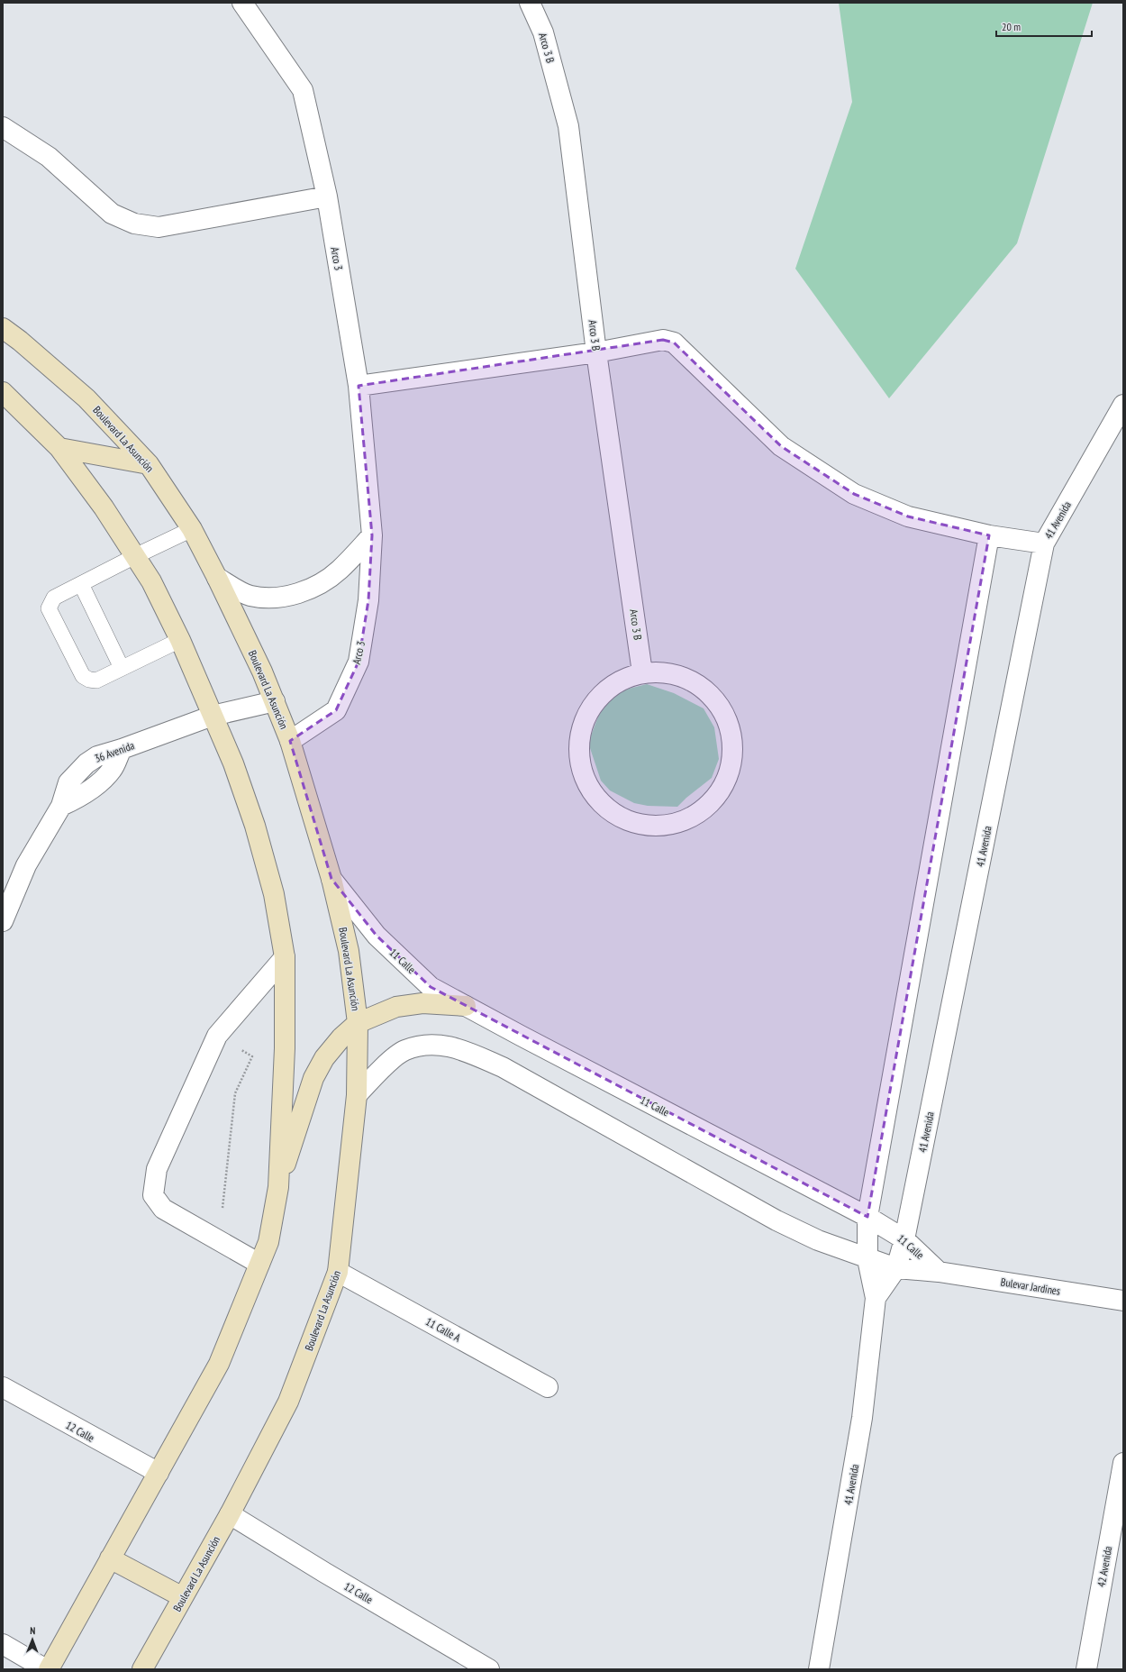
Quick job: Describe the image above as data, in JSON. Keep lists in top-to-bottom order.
{
  "streets": {
    "main road": ["Boulevard La Asunción"],
    "street": [
      "Arco 3 B",
      "Arco 3",
      "41 Avenida",
      "36 Avenida",
      "11 Calle",
      "Bulevar Jardines",
      "11 Calle A",
      "12 Calle",
      "42 Avenida"
    ]
  },
  "crossings": [
    ["Arco 3", "Boulevard La Asunción"],
    ["Boulevard La Asunción", "36 Avenida"],
    ["Boulevard La Asunción", "11 Calle"],
    ["Boulevard La Asunción", "11 Calle A"],
    ["Boulevard La Asunción", "12 Calle"],
    ["41 Avenida", "11 Calle"],
    ["11 Calle", "Bulevar Jardines"]
  ],
  "scale_bar": "20 m",
  "north": "top"
}
